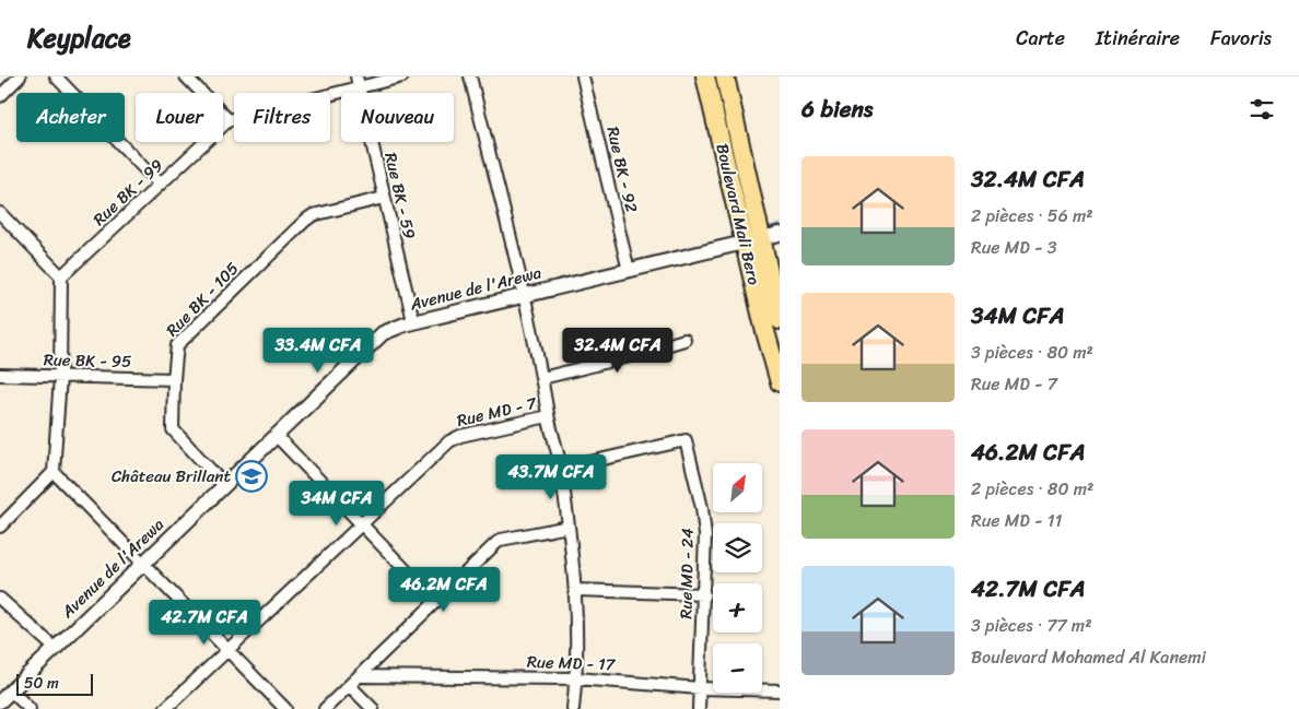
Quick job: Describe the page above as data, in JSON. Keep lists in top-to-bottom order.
{
  "streets": {
    "main road": ["Boulevard Mali Bero"],
    "street": [
      "Rue BK - 92",
      "Rue BK - 99",
      "Rue BK - 59",
      "Avenue de l'Arewa",
      "Rue BK - 105",
      "Rue BK - 95",
      "Rue MD - 7",
      "Rue MD - 24",
      "Rue MD - 17"
    ]
  },
  "crossings": [
    ["Rue BK - 92", "Avenue de l'Arewa"],
    ["Rue BK - 99", "Rue BK - 59"],
    ["Rue BK - 59", "Avenue de l'Arewa"],
    ["Rue BK - 59", "Rue BK - 105"],
    ["Boulevard Mali Bero", "Avenue de l'Arewa"],
    ["Avenue de l'Arewa", "Rue BK - 105"],
    ["Rue BK - 105", "Rue BK - 95"],
    ["Rue MD - 24", "Rue MD - 17"]
  ],
  "places": {
    "school or university": ["Château Brillant"]
  },
  "scale_bar": "50 m",
  "north": "top right",
  "page": {
    "header": "Keyplace",
    "nav": ["Carte", "Itinéraire", "Favoris"],
    "heading": "6 biens",
    "chip": [
      "Acheter",
      "Louer",
      "Filtres",
      "Nouveau"
    ],
    "list": [
      {
        "name": "32.4M CFA",
        "note": "2 pièces · 56 m² · Rue MD - 3"
      },
      {
        "name": "34M CFA",
        "note": "3 pièces · 80 m² · Rue MD - 7"
      },
      {
        "name": "46.2M CFA",
        "note": "2 pièces · 80 m² · Rue MD - 11"
      },
      {
        "name": "42.7M CFA",
        "note": "3 pièces · 77 m² · Boulevard Mohamed Al Kanemi"
      }
    ],
    "price": [
      "33.4M CFA",
      "32.4M CFA",
      "43.7M CFA",
      "34M CFA",
      "46.2M CFA",
      "42.7M CFA"
    ],
    "map_buttons": ["+", "−"],
    "scale": "50 m"
  }
}
